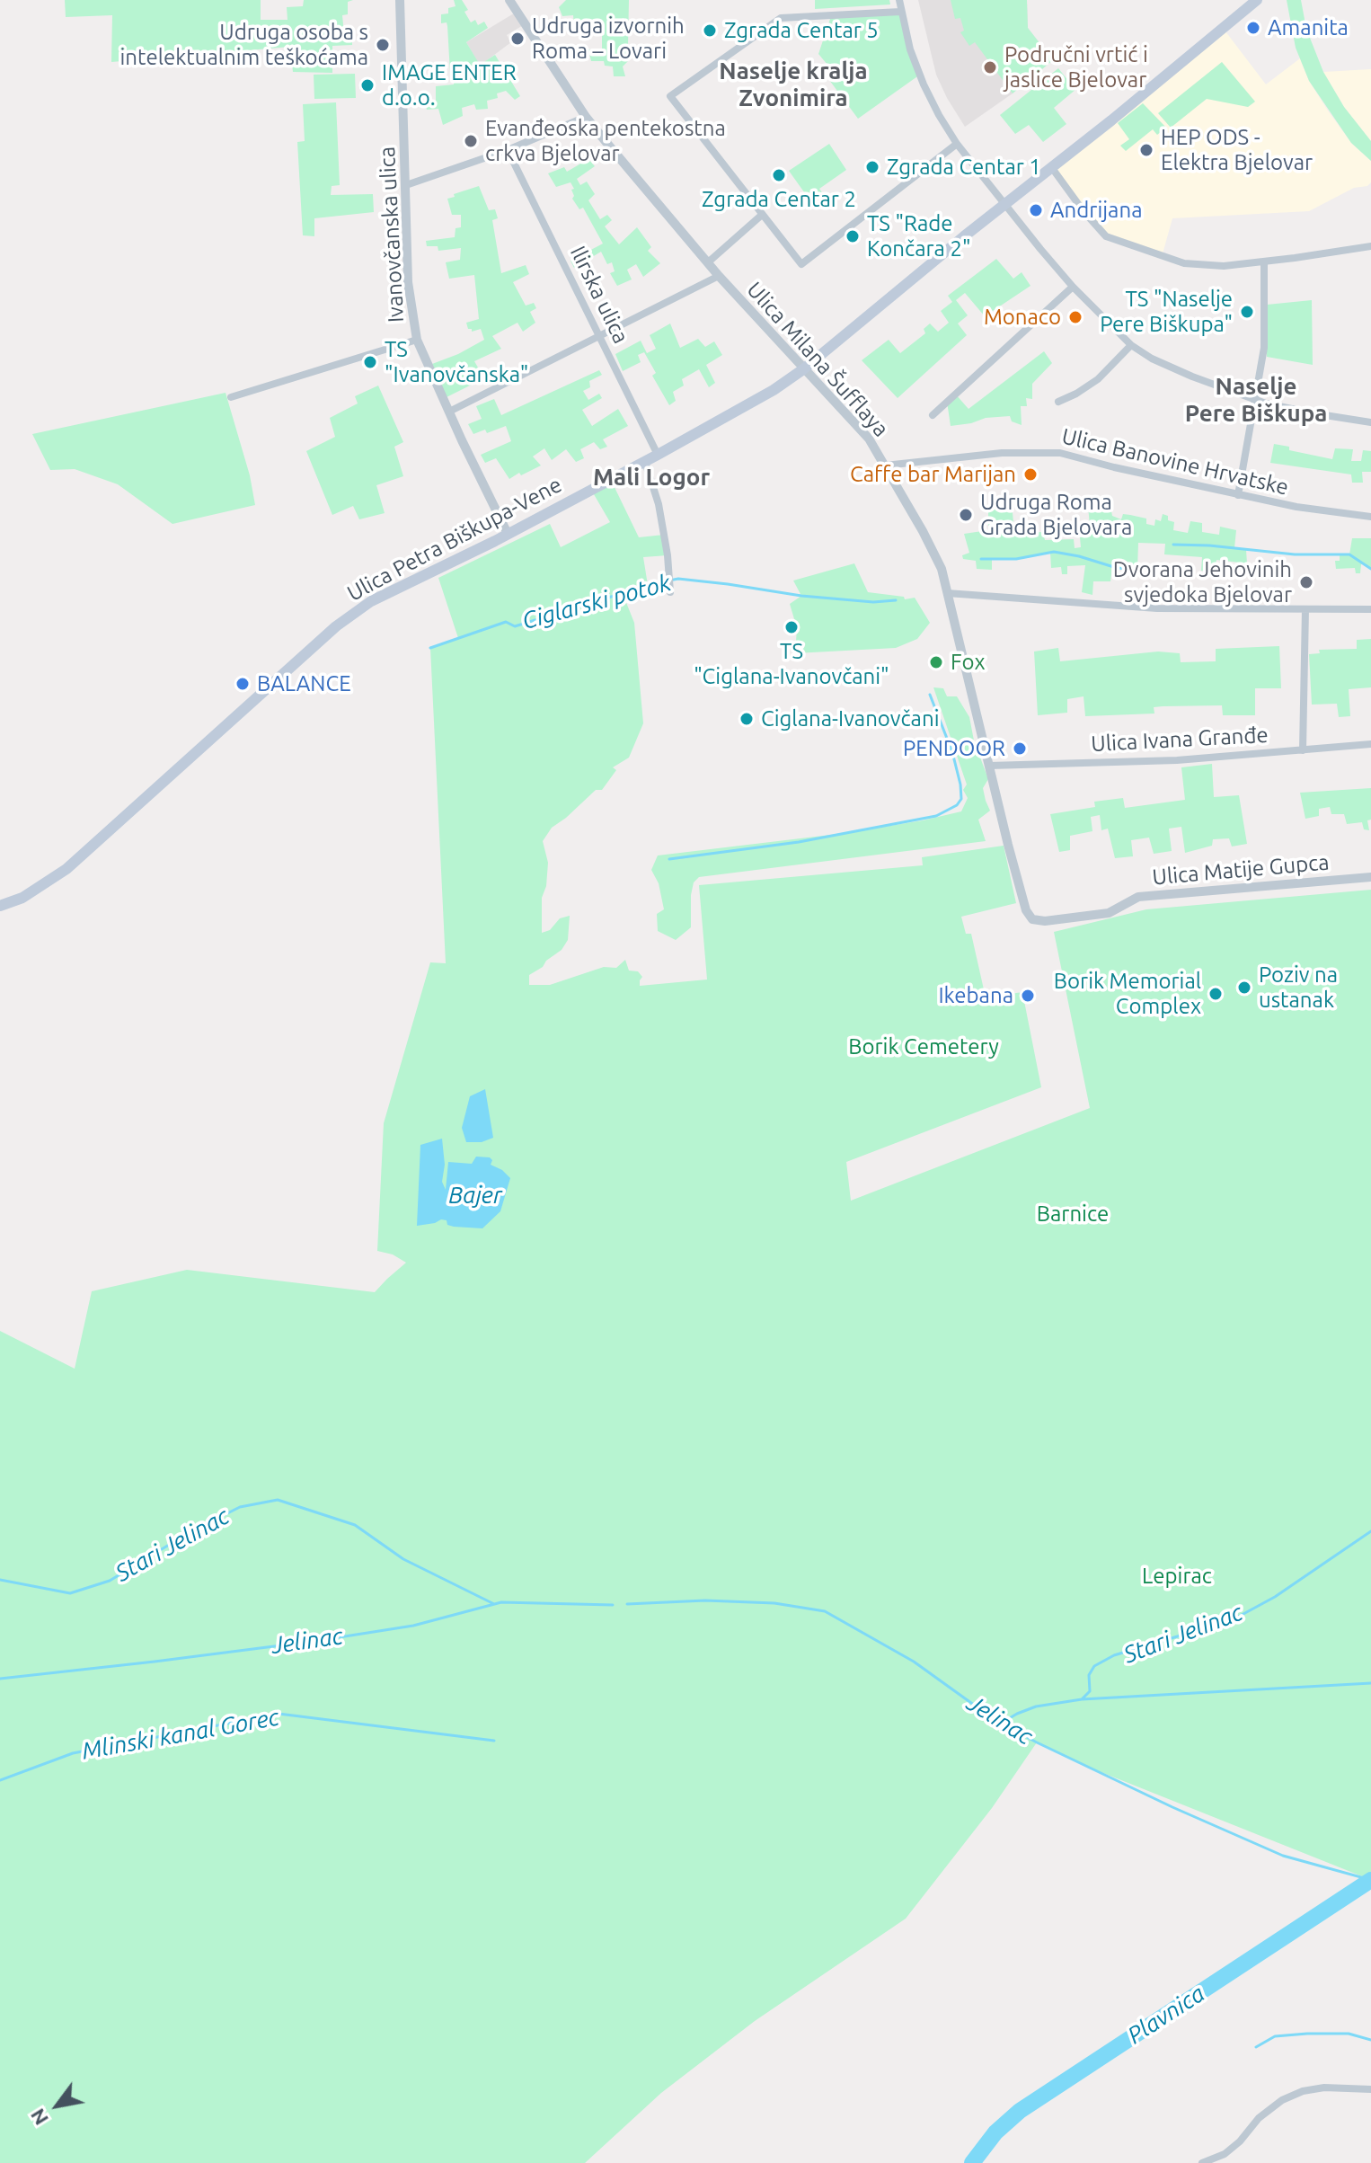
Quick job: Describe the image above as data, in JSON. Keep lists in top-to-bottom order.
{
  "streets": {
    "main road": ["Ulica Petra Biškupa-Vene"],
    "street": [
      "Ivanovčanska ulica",
      "Ilirska ulica",
      "Ulica Milana Šufflaya",
      "Ulica Banovine Hrvatske",
      "Ulica Ivana Granđe",
      "Ulica Matije Gupca"
    ]
  },
  "crossings": [
    ["Ivanovčanska ulica", "Ulica Petra Biškupa-Vene"],
    ["Ilirska ulica", "Ulica Petra Biškupa-Vene"],
    ["Ulica Milana Šufflaya", "Ulica Banovine Hrvatske"],
    ["Ulica Milana Šufflaya", "Ulica Petra Biškupa-Vene"],
    ["Ulica Milana Šufflaya", "Ulica Ivana Granđe"],
    ["Ulica Milana Šufflaya", "Ulica Matije Gupca"]
  ],
  "districts": ["Naselje kralja Zvonimira", "Naselje Pere Biškupa", "Mali Logor"],
  "water": [
    "Ciglarski potok",
    "Bajer",
    "Stari Jelinac",
    "Jelinac",
    "Mlinski kanal Gorec",
    "Plavnica"
  ],
  "parks": ["Borik Cemetery", "Barnice", "Lepirac"],
  "places": [
    "Amanita",
    "Zgrada Centar 5",
    "Udruga izvornih Roma – Lovari",
    "Udruga osoba s intelektualnim teškoćama",
    "Područni vrtić i jaslice Bjelovar",
    "IMAGE ENTER d.o.o.",
    "Evanđeoska pentekostna crkva Bjelovar",
    "HEP ODS - Elektra Bjelovar",
    "Zgrada Centar 1",
    "Zgrada Centar 2",
    "Andrijana",
    "TS \"Rade Končara 2\"",
    "TS \"Naselje Pere Biškupa\"",
    "Monaco",
    "TS \"Ivanovčanska\"",
    "Caffe bar Marijan",
    "Udruga Roma Grada Bjelovara",
    "Dvorana Jehovinih svjedoka Bjelovar",
    "TS \"Ciglana-Ivanovčani\"",
    "Fox",
    "BALANCE",
    "Ciglana-Ivanovčani",
    "PENDOOR",
    "Poziv na ustanak",
    "Borik Memorial Complex",
    "Ikebana"
  ],
  "north": "bottom left"
}
